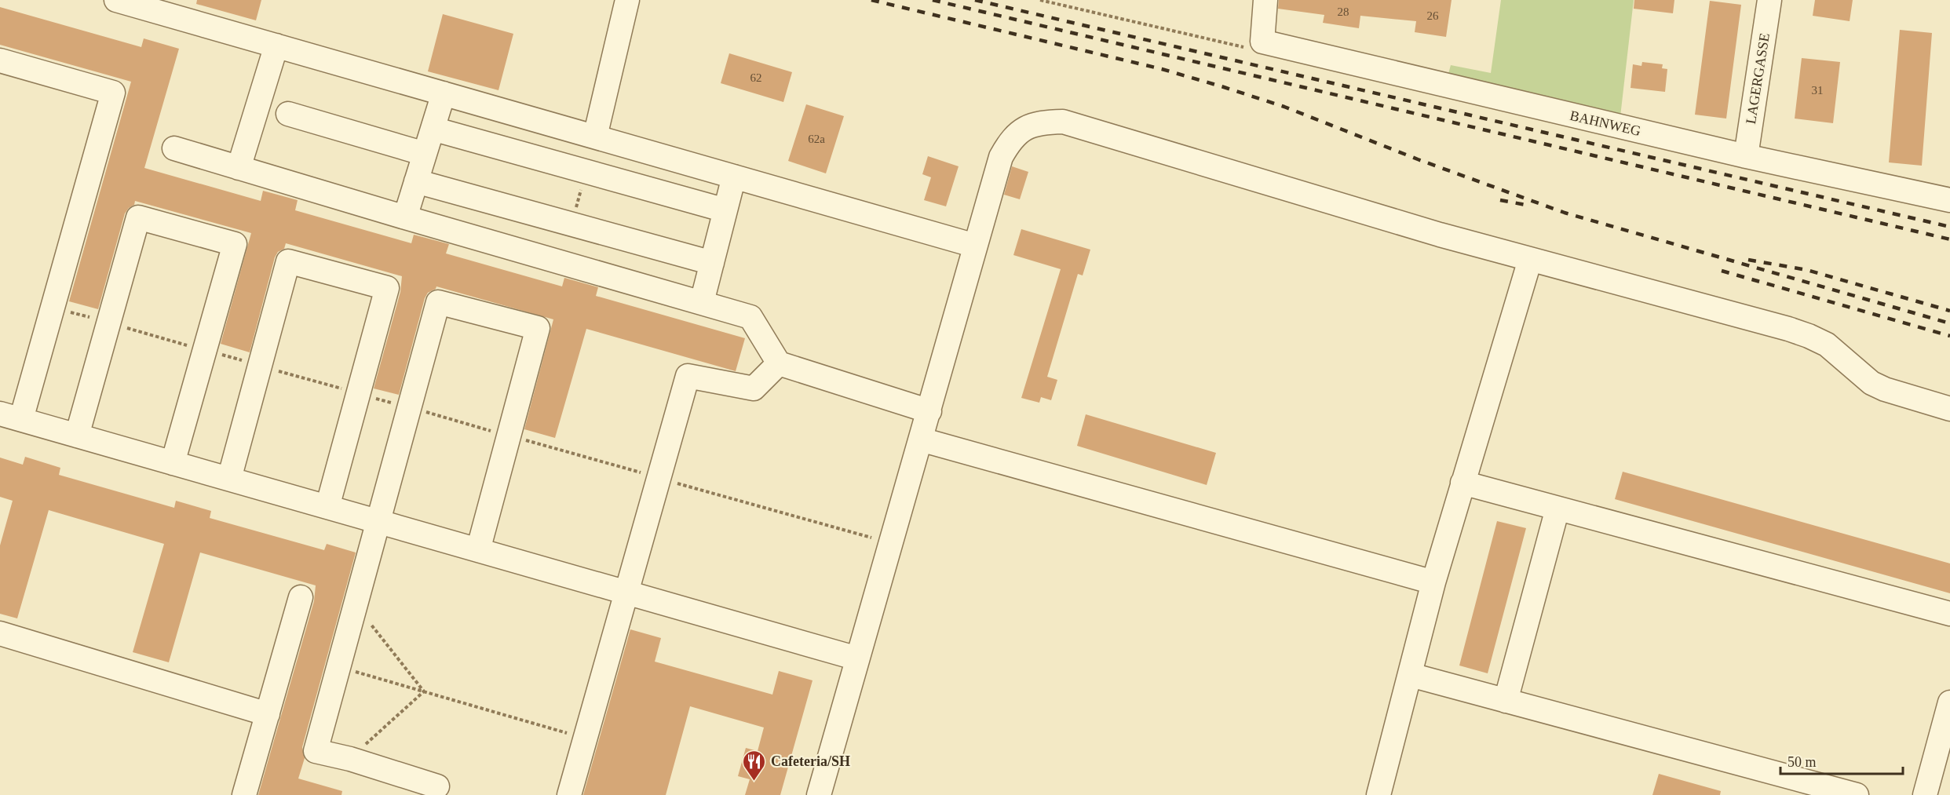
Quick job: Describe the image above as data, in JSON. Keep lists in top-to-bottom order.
{
  "streets": {
    "street": ["LAGERGASSE", "BAHNWEG"]
  },
  "crossings": [
    ["LAGERGASSE", "BAHNWEG"]
  ],
  "places": {
    "restaurant": ["Cafeteria/SH"]
  },
  "house_numbers": [
    "28",
    "26",
    "62",
    "31",
    "62a"
  ],
  "scale_bar": "50 m"
}
